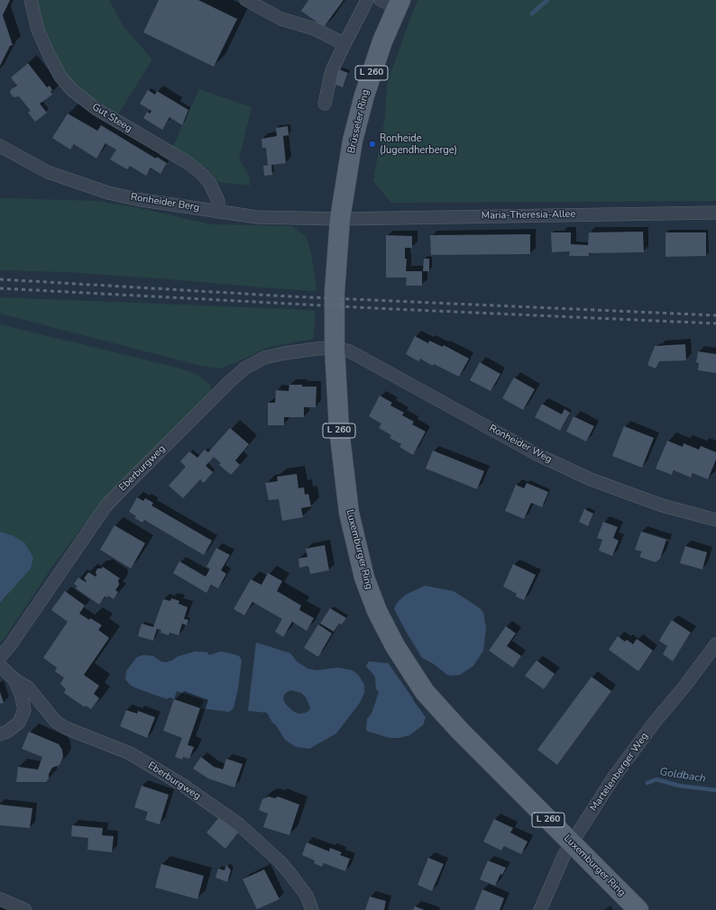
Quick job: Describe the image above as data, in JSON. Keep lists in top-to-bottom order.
{
  "streets": {
    "main road": ["L 260", "Brüsseler Ring", "Luxemburger Ring"],
    "street": [
      "Gut Steeg",
      "Ronheider Berg",
      "Maria-Theresia-Allee",
      "Ronheider Weg",
      "Eberburgweg",
      "Martelenberger Weg"
    ]
  },
  "crossings": [
    ["Gut Steeg", "Ronheider Berg"],
    ["Brüsseler Ring", "Ronheider Berg"],
    ["Brüsseler Ring", "Maria-Theresia-Allee"],
    ["Brüsseler Ring", "Luxemburger Ring"],
    ["Ronheider Berg", "Maria-Theresia-Allee"],
    ["Ronheider Berg", "Luxemburger Ring"],
    ["Maria-Theresia-Allee", "Luxemburger Ring"],
    ["Ronheider Weg", "Eberburgweg"],
    ["Ronheider Weg", "Luxemburger Ring"],
    ["Eberburgweg", "Luxemburger Ring"],
    ["Luxemburger Ring", "Martelenberger Weg"]
  ],
  "water": ["Goldbach"],
  "places": ["Ronheide (Jugendherberge)"]
}
